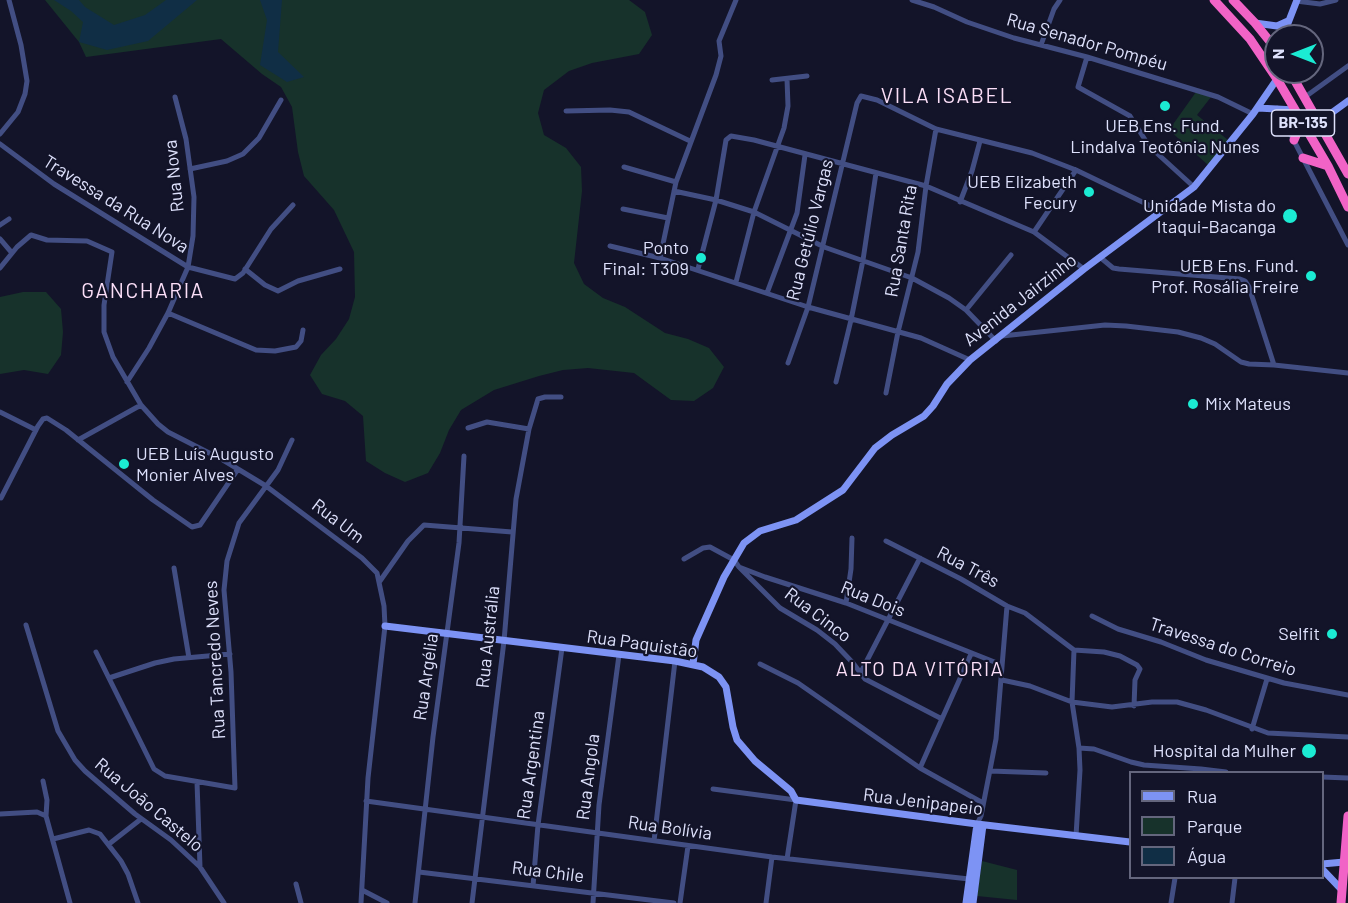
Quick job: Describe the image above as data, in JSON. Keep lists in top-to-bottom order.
{
  "streets": {
    "highway": ["BR-135"],
    "street": [
      "Rua Senador Pompéu",
      "Rua Nova",
      "Travessa da Rua Nova",
      "Rua Getúlio Vargas",
      "Rua Santa Rita",
      "Avenida Jairzinho",
      "Rua Um",
      "Rua Três",
      "Rua Dois",
      "Rua Cinco",
      "Rua Austrália",
      "Rua Paquistão",
      "Travessa do Correio",
      "Rua Tancredo Neves",
      "Rua Argélia",
      "Rua Argentina",
      "Rua Angola",
      "Rua Jenipapeio",
      "Rua João Castelo",
      "Rua Bolívia",
      "Rua Chile"
    ]
  },
  "crossings": [
    ["Rua Senador Pompéu", "Avenida Jairzinho"],
    ["Rua Nova", "Travessa da Rua Nova"],
    ["Rua Nova", "Rua Um"],
    ["Rua Getúlio Vargas", "Rua Santa Rita"],
    ["Rua Getúlio Vargas", "Avenida Jairzinho"],
    ["Rua Santa Rita", "Avenida Jairzinho"],
    ["Rua Um", "Rua Tancredo Neves"],
    ["Rua Três", "Rua Dois"],
    ["Rua Três", "Rua Jenipapeio"],
    ["Rua Dois", "Rua Cinco"],
    ["Rua Austrália", "Rua Paquistão"],
    ["Rua Austrália", "Rua Bolívia"],
    ["Rua Austrália", "Rua Chile"],
    ["Rua Paquistão", "Rua Argélia"],
    ["Rua Paquistão", "Rua Argentina"],
    ["Rua Paquistão", "Rua Angola"],
    ["Rua Paquistão", "Rua Jenipapeio"],
    ["Rua Argélia", "Rua Bolívia"],
    ["Rua Argélia", "Rua Chile"],
    ["Rua Argentina", "Rua Bolívia"],
    ["Rua Argentina", "Rua Chile"],
    ["Rua Angola", "Rua Bolívia"],
    ["Rua Angola", "Rua Chile"]
  ],
  "districts": ["VILA ISABEL", "GANCHARIA", "ALTO DA VITÓRIA"],
  "places": [
    "UEB Ens. Fund. Lindalva Teotônia Nunes",
    "UEB Elizabeth Fecury",
    "Unidade Mista do Itaqui-Bacanga",
    "Ponto Final: T309",
    "UEB Ens. Fund. Prof. Rosália Freire",
    "Mix Mateus",
    "UEB Luís Augusto Monier Alves",
    "Selfit",
    "Hospital da Mulher"
  ],
  "legend": ["Rua", "Parque", "Água"],
  "north": "left"
}
